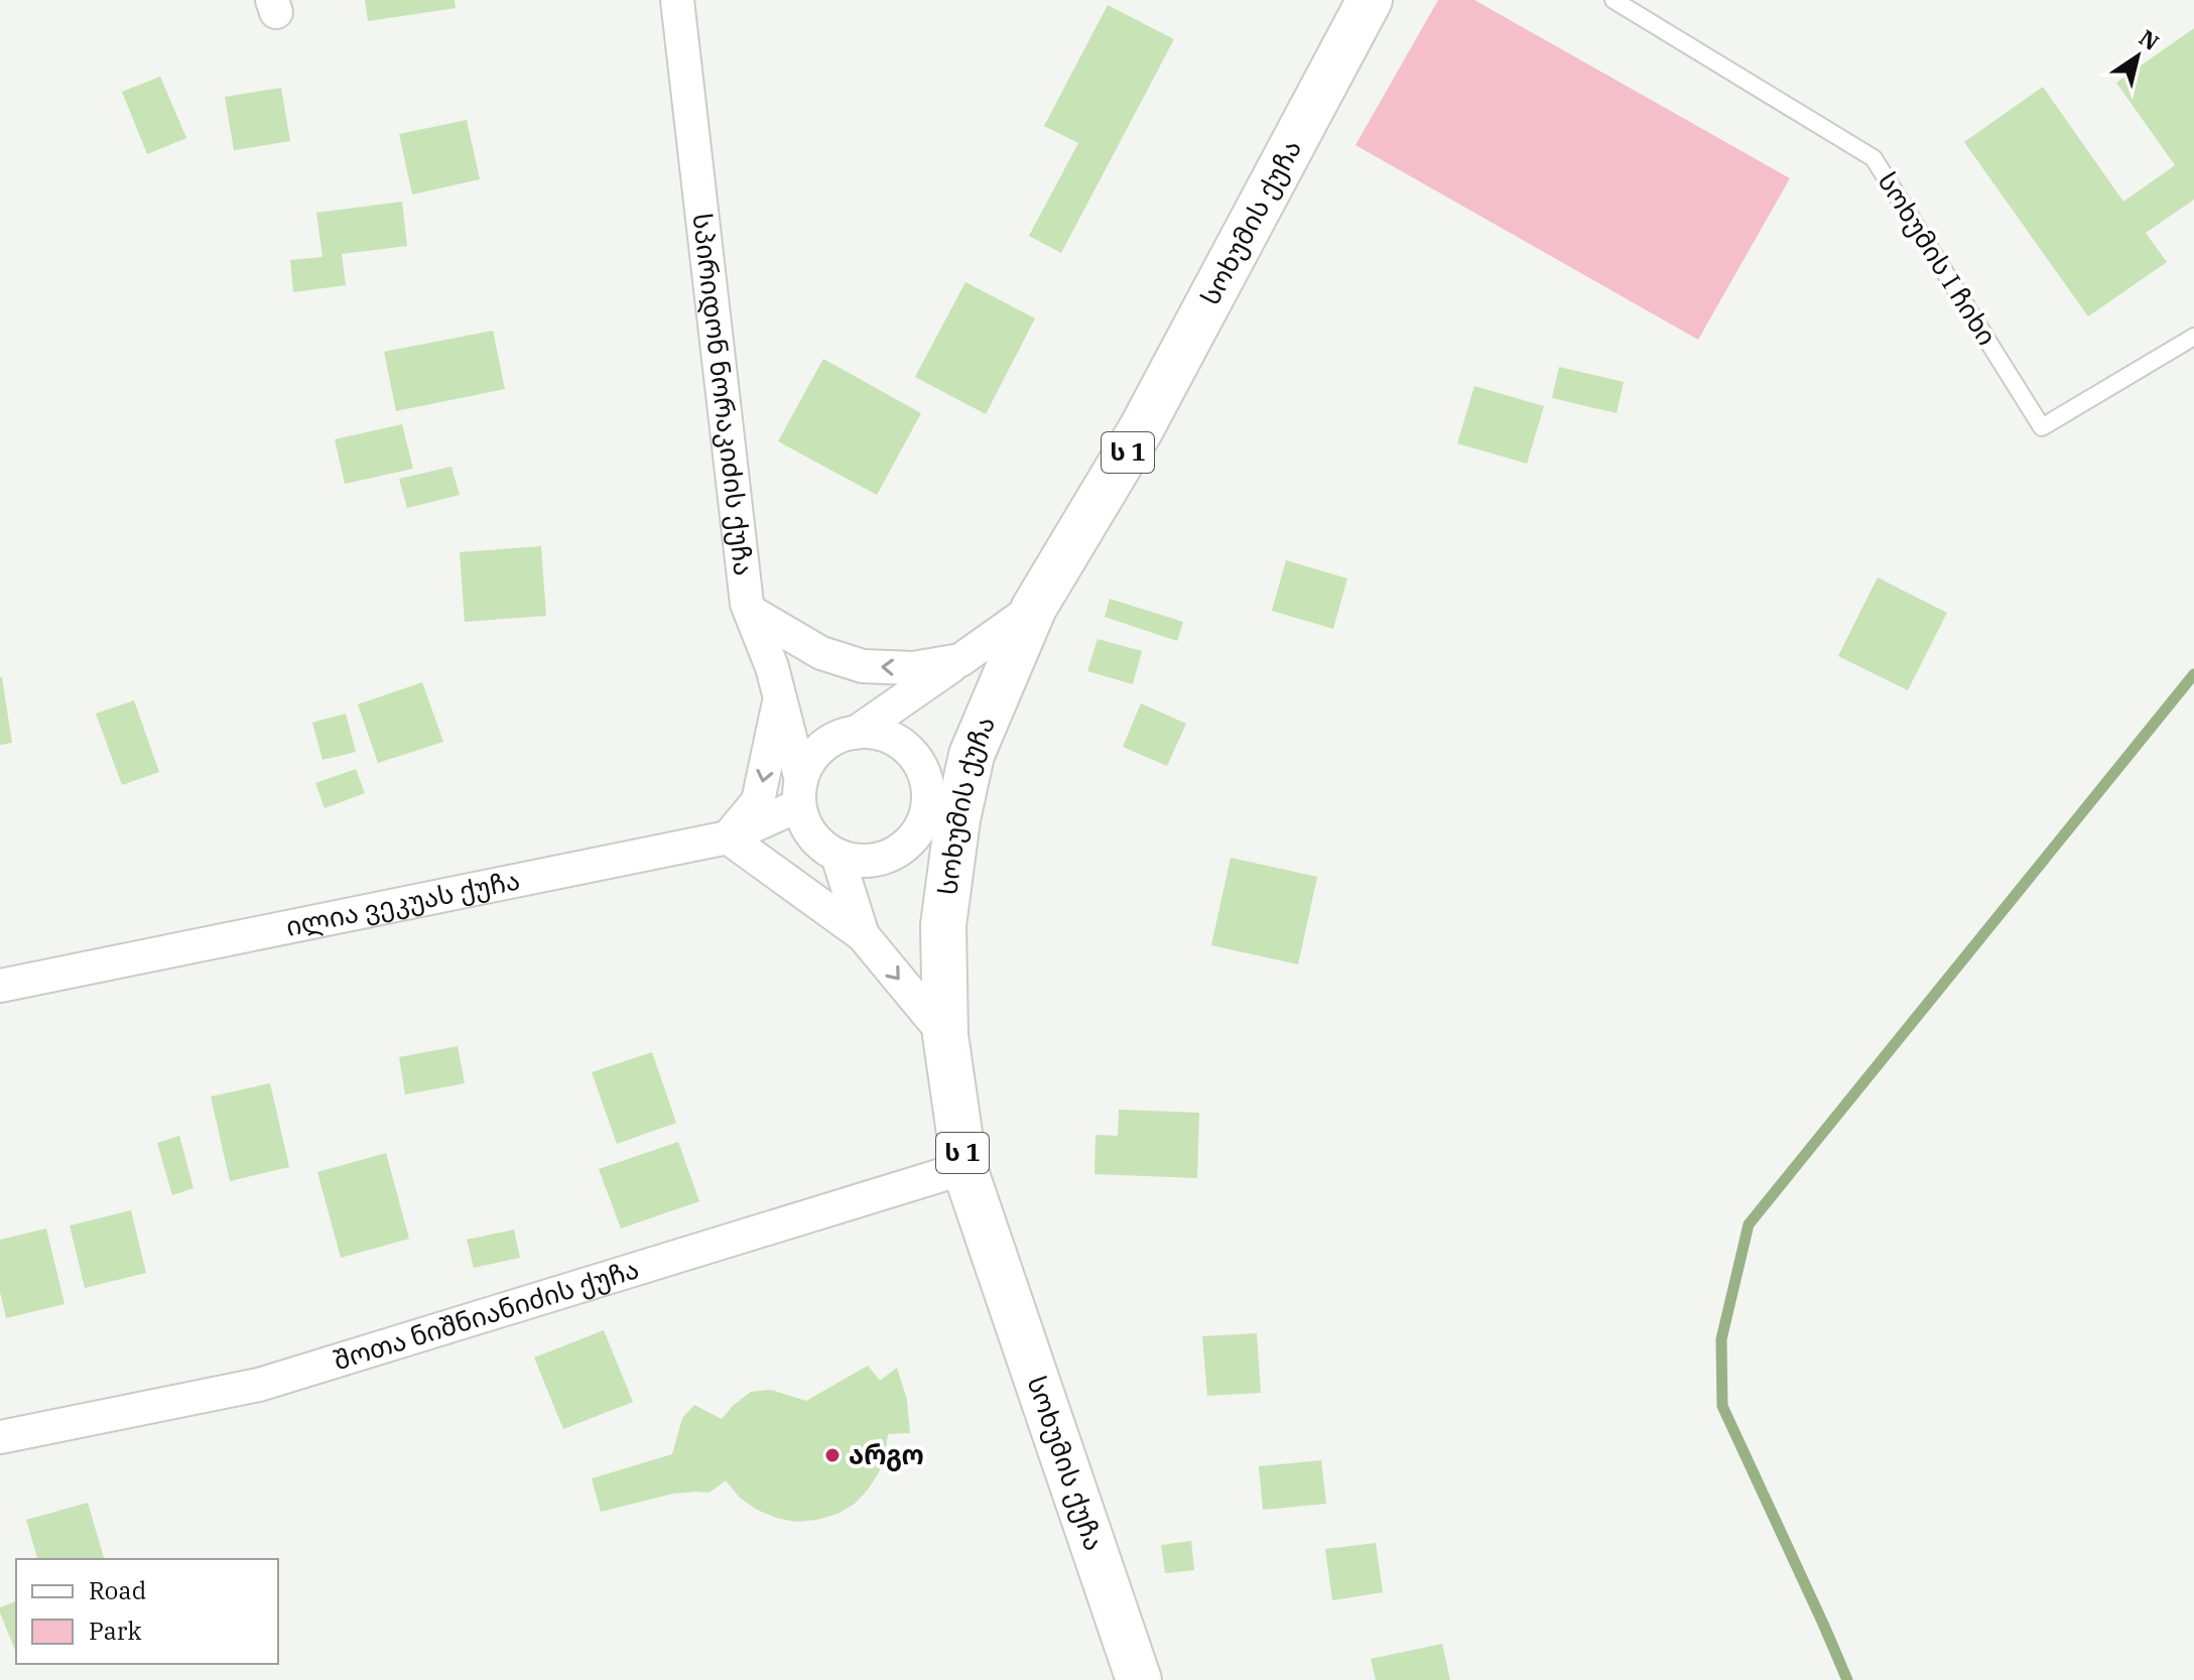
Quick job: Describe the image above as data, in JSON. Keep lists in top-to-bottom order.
{
  "streets": {
    "highway": ["სოხუმის ქუჩა", "ს 1"],
    "street": ["სპირიდონ ნორაკიძის ქუჩა", "ილია ვეკუას ქუჩა", "შოთა ნიშნიანიძის ქუჩა"],
    "lane": ["სოხუმის I ჩიხი"]
  },
  "crossings": [
    ["სოხუმის ქუჩა", "სპირიდონ ნორაკიძის ქუჩა"],
    ["სოხუმის ქუჩა", "ილია ვეკუას ქუჩა"],
    ["სოხუმის ქუჩა", "შოთა ნიშნიანიძის ქუჩა"],
    ["სპირიდონ ნორაკიძის ქუჩა", "ილია ვეკუას ქუჩა"]
  ],
  "places": ["არგო"],
  "legend": ["Road", "Park"],
  "north": "top right"
}
